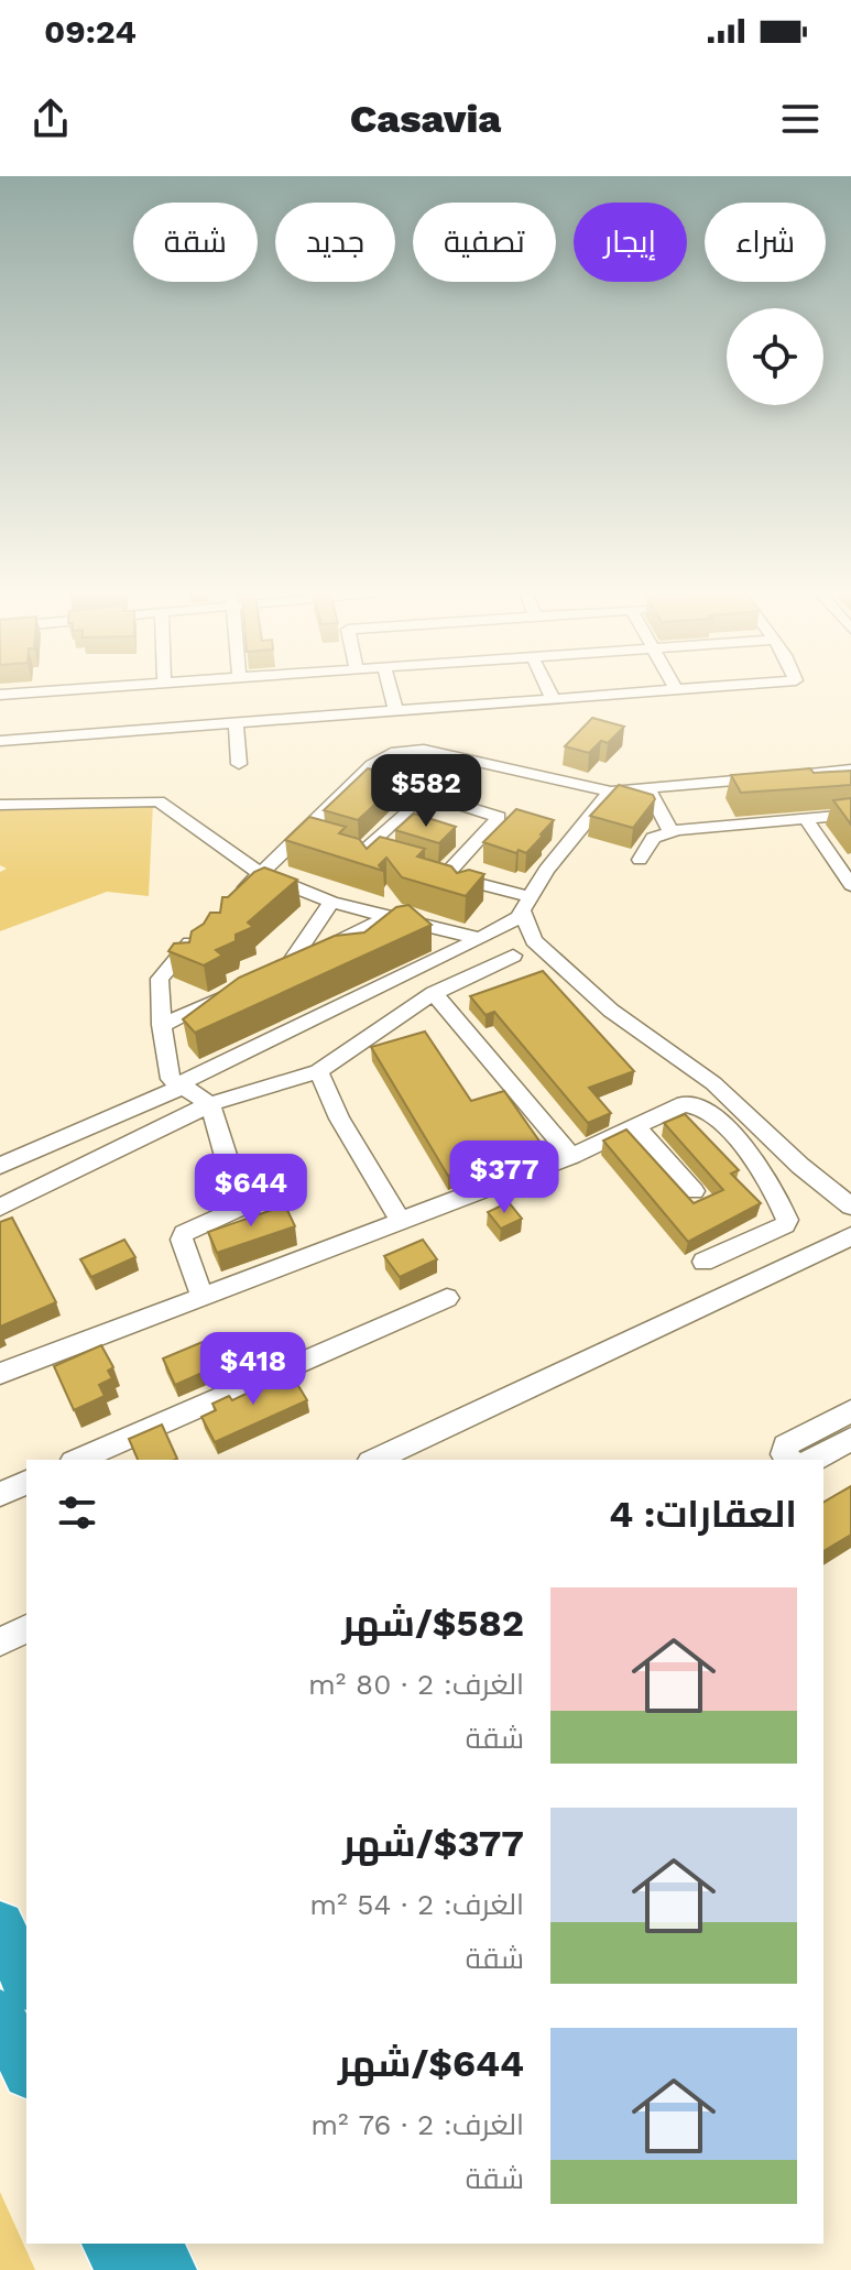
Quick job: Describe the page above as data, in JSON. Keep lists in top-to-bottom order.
{
  "page": {
    "status": "09:24",
    "header": "Casavia",
    "chip": [
      "شراء",
      "إيجار",
      "تصفية",
      "جديد",
      "شقة"
    ],
    "price": [
      "$582",
      "$377",
      "$644",
      "$418"
    ],
    "heading": "العقارات: 4",
    "list": [
      {
        "name": "$582/شهر",
        "note": "الغرف: 2 · 80 m² · شقة"
      },
      {
        "name": "$377/شهر",
        "note": "الغرف: 2 · 54 m² · شقة"
      },
      {
        "name": "$644/شهر",
        "note": "الغرف: 2 · 76 m² · شقة"
      }
    ]
  }
}
